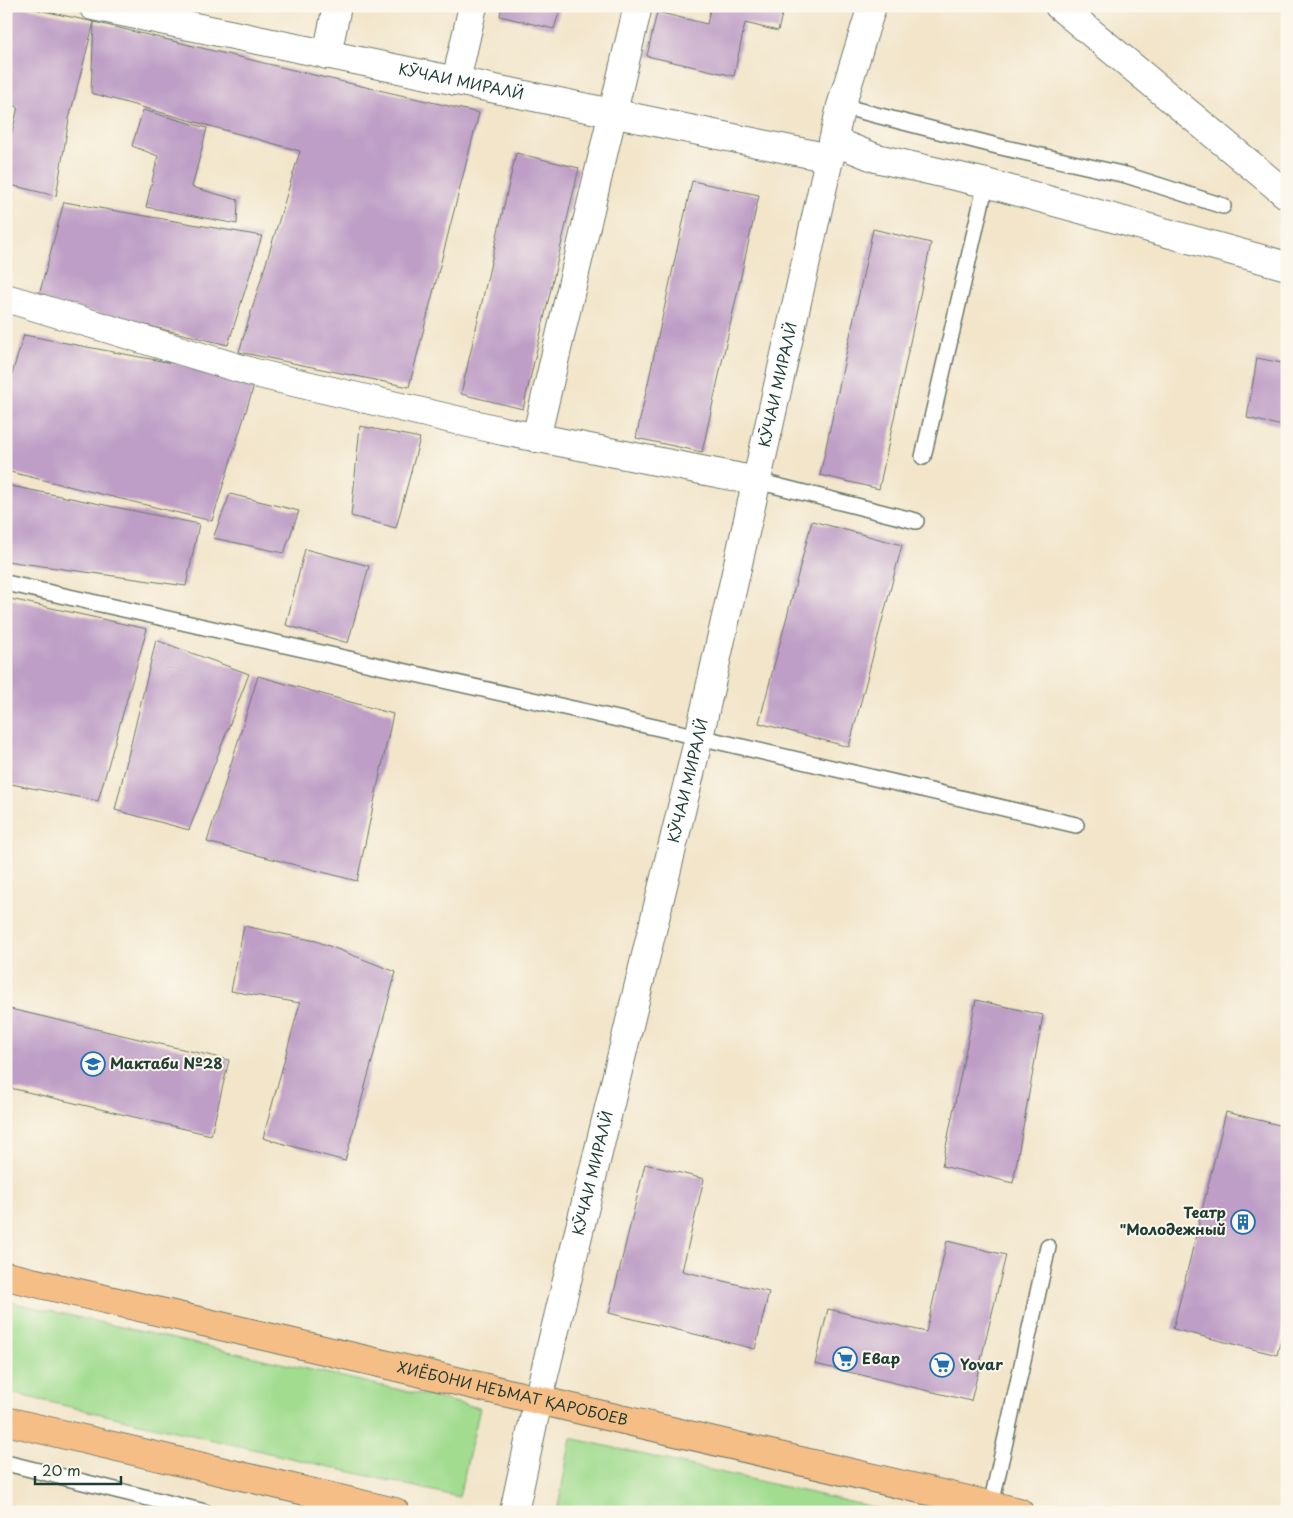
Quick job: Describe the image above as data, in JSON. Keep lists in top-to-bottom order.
{
  "streets": {
    "highway": ["ХИЁБОНИ НЕЪМАТ ҚАРОБОЕВ"],
    "street": ["КӮЧАИ МИРАЛӢ"]
  },
  "crossings": [
    ["КӮЧАИ МИРАЛӢ", "ХИЁБОНИ НЕЪМАТ ҚАРОБОЕВ"]
  ],
  "places": {
    "school or university": ["Мактаби №28"],
    "building": ["Театр \"Молодежный"],
    "supermarket": ["Евар", "Yovar"]
  },
  "scale_bar": "20 m"
}
